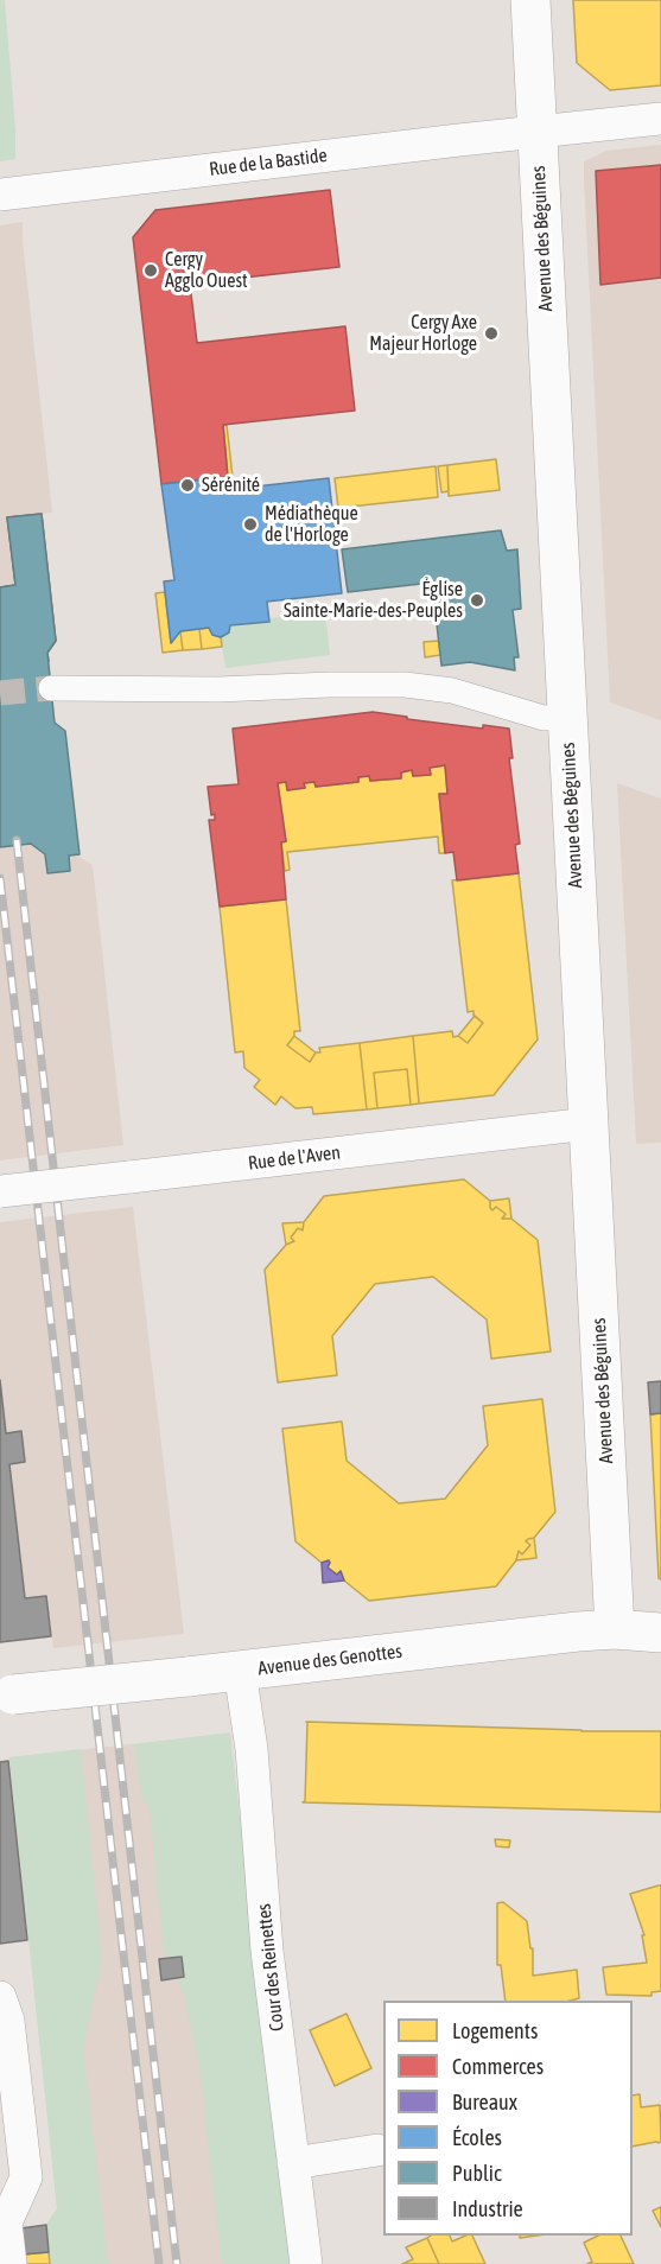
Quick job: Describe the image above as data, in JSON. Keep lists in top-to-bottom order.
{
  "streets": {
    "street": [
      "Rue de la Bastide",
      "Avenue des Béguines",
      "Rue de l'Aven",
      "Avenue des Genottes",
      "Cour des Reinettes"
    ]
  },
  "crossings": [
    ["Rue de la Bastide", "Avenue des Béguines"],
    ["Avenue des Béguines", "Rue de l'Aven"],
    ["Avenue des Béguines", "Avenue des Genottes"],
    ["Avenue des Genottes", "Cour des Reinettes"]
  ],
  "places": [
    "Cergy Agglo Ouest",
    "Cergy Axe Majeur Horloge",
    "Sérénité",
    "Médiathèque de l'Horloge",
    "Église Sainte-Marie-des-Peuples"
  ],
  "legend": [
    "Logements",
    "Commerces",
    "Bureaux",
    "Écoles",
    "Public",
    "Industrie"
  ]
}
